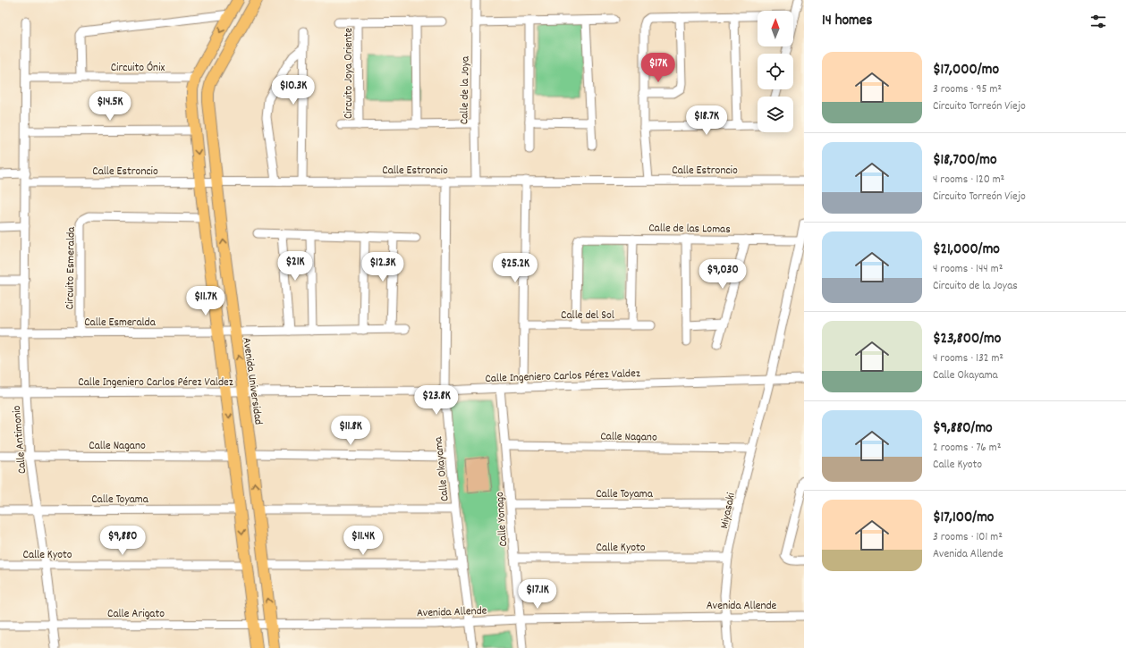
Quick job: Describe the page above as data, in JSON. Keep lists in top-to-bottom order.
{
  "streets": {
    "main road": ["Avenida Universidad"],
    "street": [
      "Circuito Ónix",
      "Circuito Joya Oriente",
      "Calle de la Joya",
      "Calle Estroncio",
      "Calle de las Lomas",
      "Circuito Esmeralda",
      "Calle del Sol",
      "Calle Esmeralda",
      "Calle Ingeniero Carlos Pérez Valdez",
      "Calle Nagano",
      "Calle Antimonio",
      "Calle Okayama",
      "Calle Toyama",
      "Miyasaki",
      "Calle Yonago",
      "Calle Kyoto",
      "Avenida Allende",
      "Calle Arigato"
    ]
  },
  "crossings": [
    ["Circuito Ónix", "Calle Antimonio"],
    ["Circuito Joya Oriente", "Calle de la Joya"],
    ["Calle de la Joya", "Calle Estroncio"],
    ["Calle Estroncio", "Avenida Universidad"],
    ["Calle Estroncio", "Calle Antimonio"],
    ["Calle Estroncio", "Calle Okayama"],
    ["Calle de las Lomas", "Calle del Sol"],
    ["Calle de las Lomas", "Miyasaki"],
    ["Circuito Esmeralda", "Calle Esmeralda"],
    ["Calle Esmeralda", "Avenida Universidad"],
    ["Calle Esmeralda", "Calle Antimonio"],
    ["Calle Ingeniero Carlos Pérez Valdez", "Avenida Universidad"],
    ["Calle Ingeniero Carlos Pérez Valdez", "Calle Antimonio"],
    ["Calle Ingeniero Carlos Pérez Valdez", "Calle Okayama"],
    ["Calle Ingeniero Carlos Pérez Valdez", "Miyasaki"],
    ["Calle Ingeniero Carlos Pérez Valdez", "Calle Yonago"],
    ["Avenida Universidad", "Avenida Allende"],
    ["Avenida Universidad", "Calle Arigato"],
    ["Calle Nagano", "Calle Antimonio"],
    ["Calle Nagano", "Miyasaki"],
    ["Calle Nagano", "Calle Yonago"],
    ["Calle Antimonio", "Calle Toyama"],
    ["Calle Antimonio", "Calle Kyoto"],
    ["Calle Antimonio", "Calle Arigato"],
    ["Calle Okayama", "Avenida Allende"],
    ["Calle Toyama", "Miyasaki"],
    ["Calle Toyama", "Calle Yonago"],
    ["Miyasaki", "Calle Kyoto"],
    ["Miyasaki", "Avenida Allende"],
    ["Calle Yonago", "Calle Kyoto"],
    ["Calle Yonago", "Avenida Allende"],
    ["Avenida Allende", "Calle Arigato"]
  ],
  "north": "top",
  "page": {
    "heading": "14 homes",
    "list": [
      {
        "name": "$17,000/mo",
        "note": "3 rooms · 95 m² · Circuito Torreón Viejo"
      },
      {
        "name": "$18,700/mo",
        "note": "4 rooms · 120 m² · Circuito Torreón Viejo"
      },
      {
        "name": "$21,000/mo",
        "note": "4 rooms · 144 m² · Circuito de la Joyas"
      },
      {
        "name": "$23,800/mo",
        "note": "4 rooms · 132 m² · Calle Okayama"
      },
      {
        "name": "$9,880/mo",
        "note": "2 rooms · 76 m² · Calle Kyoto"
      },
      {
        "name": "$17,100/mo",
        "note": "3 rooms · 101 m² · Avenida Allende"
      }
    ],
    "price": [
      "$17K",
      "$10.3K",
      "$14.5K",
      "$18.7K",
      "$21K",
      "$12.3K",
      "$25.2K",
      "$9,030",
      "$11.7K",
      "$23.8K",
      "$11.8K",
      "$9,880",
      "$11.4K",
      "$17.1K"
    ]
  }
}
